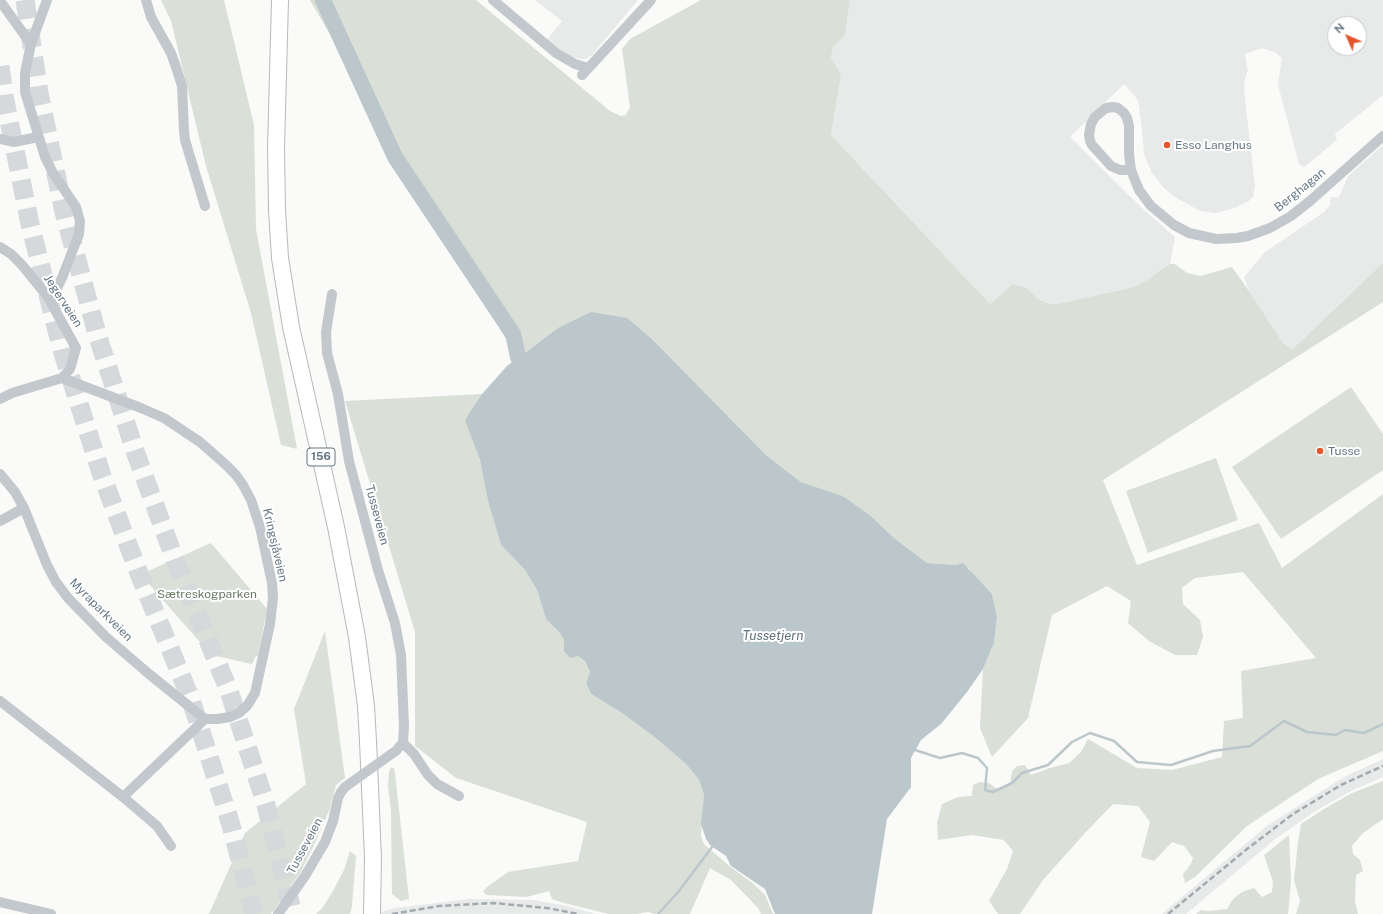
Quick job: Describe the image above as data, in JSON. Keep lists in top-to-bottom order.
{
  "streets": {
    "main road": ["156"],
    "street": [
      "Berghagan",
      "Jegerveien",
      "Tusseveien",
      "Kringsjåveien",
      "Myraparkveien"
    ]
  },
  "crossings": [
    ["Jegerveien", "Kringsjåveien"],
    ["Kringsjåveien", "Myraparkveien"]
  ],
  "water": ["Tussetjern"],
  "parks": ["Sætreskogparken"],
  "places": ["Esso Langhus", "Tusse"],
  "north": "top left"
}
